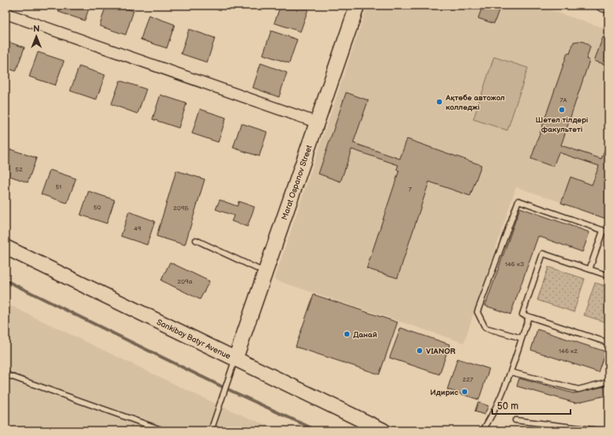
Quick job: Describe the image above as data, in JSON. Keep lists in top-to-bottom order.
{
  "streets": {
    "main road": ["Marat Ospanov Street", "Sankibay Batyr Avenue"]
  },
  "crossings": [
    ["Marat Ospanov Street", "Sankibay Batyr Avenue"]
  ],
  "places": [
    "Ақтөбе автожол колледжі",
    "Шетел тілдері факультеті",
    "Данай",
    "VIANOR",
    "Идирис"
  ],
  "house_numbers": [
    "7А",
    "52",
    "51",
    "7",
    "50",
    "209Б",
    "49",
    "146 к3",
    "209а",
    "146 к2",
    "227"
  ],
  "scale_bar": "50 m",
  "north": "top"
}
